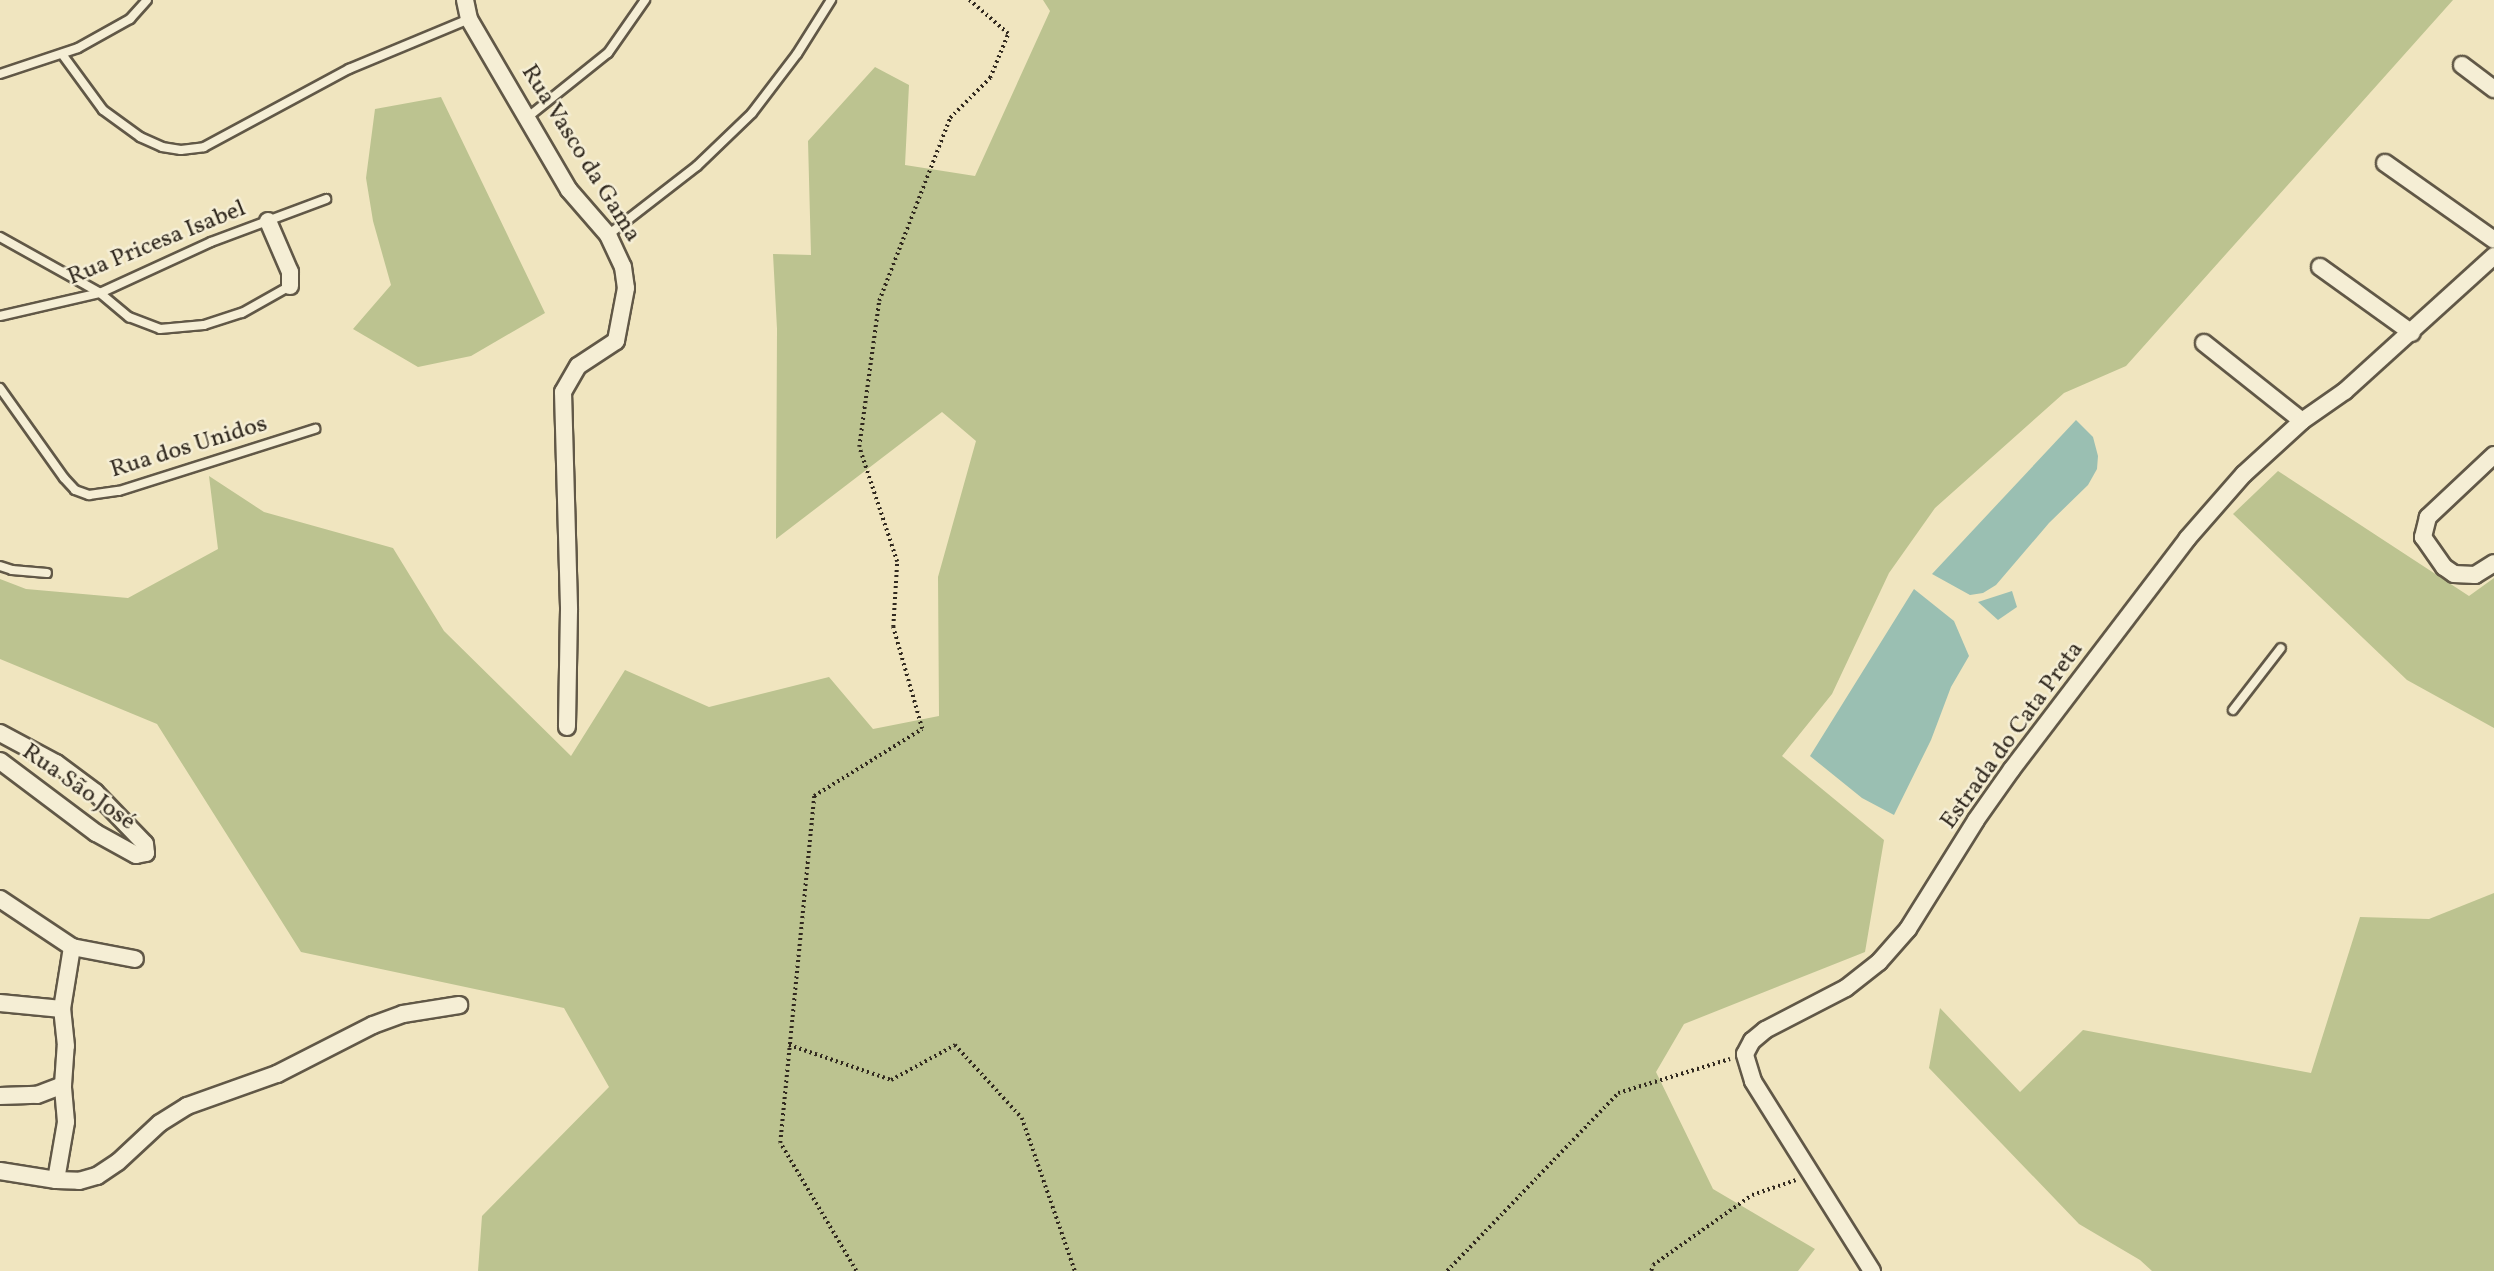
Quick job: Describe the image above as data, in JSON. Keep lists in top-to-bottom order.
{
  "streets": {
    "street": ["Rua Vasco da Gama", "Estrada do Cata Preta", "Rua São José"],
    "lane": ["Rua Pricesa Isabel", "Rua dos Unidos"]
  }
}
